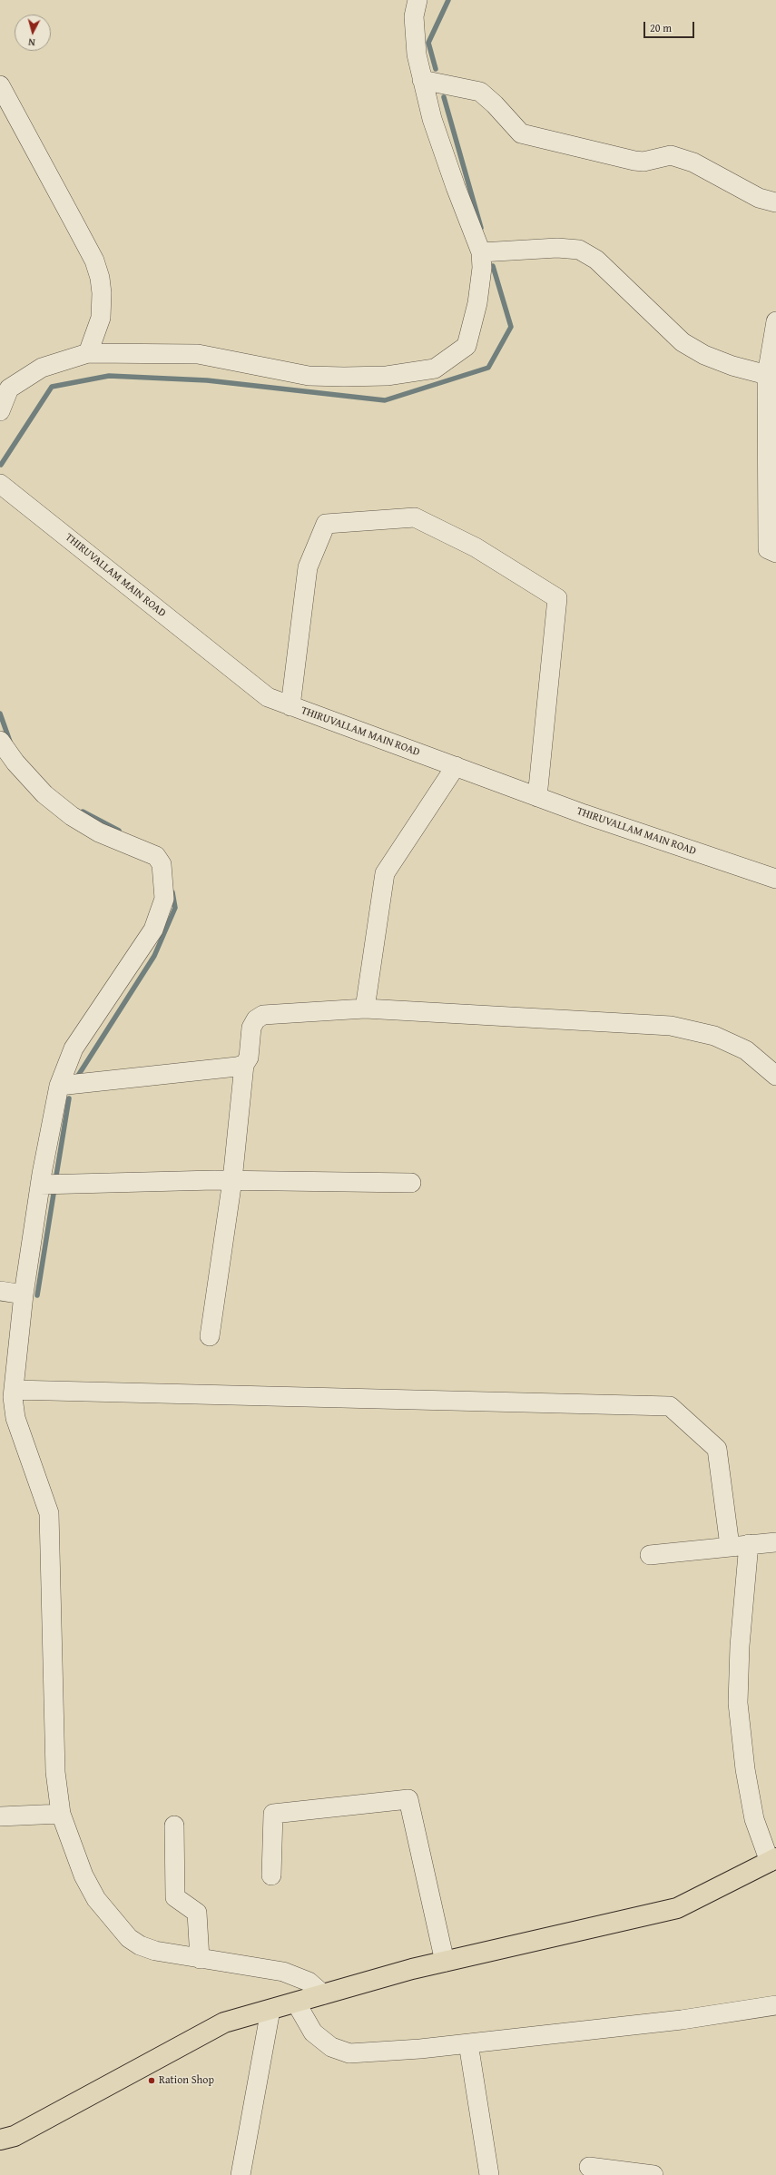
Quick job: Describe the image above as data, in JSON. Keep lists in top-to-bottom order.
{
  "streets": {
    "street": ["THIRUVALLAM MAIN ROAD"]
  },
  "places": ["Ration Shop"],
  "scale_bar": "20 m",
  "north": "bottom"
}
